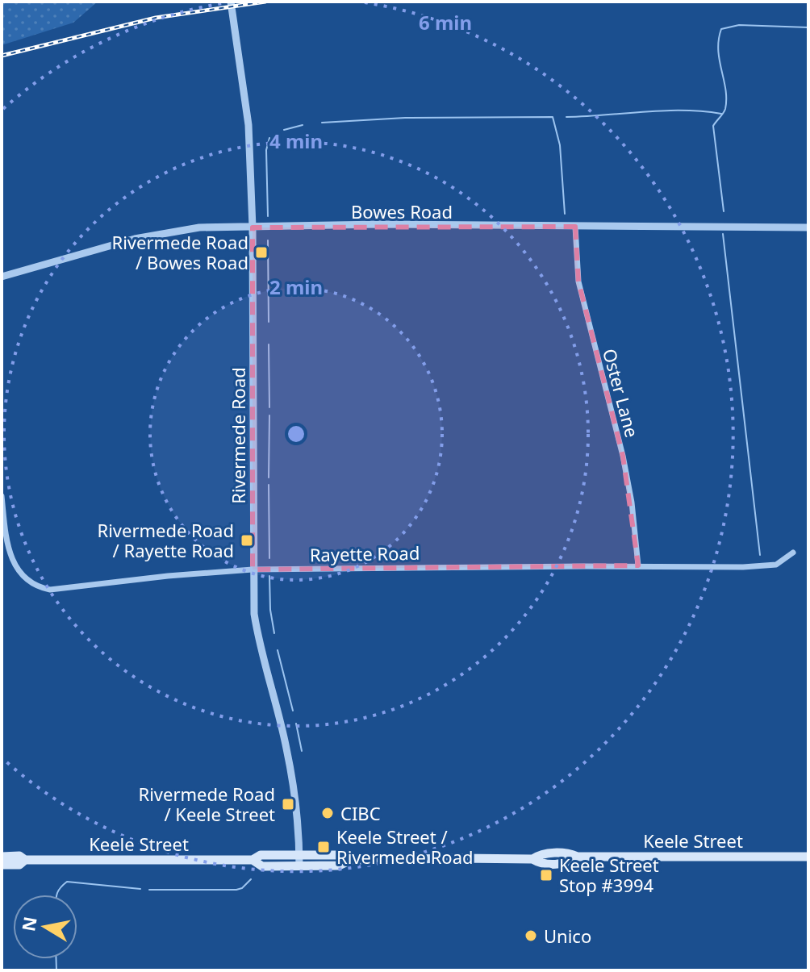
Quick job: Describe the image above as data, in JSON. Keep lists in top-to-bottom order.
{
  "streets": {
    "main road": ["Keele Street"],
    "street": [
      "Bowes Road",
      "Oster Lane",
      "Rivermede Road",
      "Rayette Road"
    ]
  },
  "crossings": [
    ["Bowes Road", "Oster Lane"],
    ["Bowes Road", "Rivermede Road"],
    ["Oster Lane", "Rayette Road"],
    ["Rivermede Road", "Rayette Road"],
    ["Rivermede Road", "Keele Street"]
  ],
  "places": {
    "transit": [
      "Rivermede Road / Bowes Road",
      "Rivermede Road / Rayette Road",
      "Rivermede Road / Keele Street",
      "Keele Street / Rivermede Road",
      "Keele Street Stop #3994"
    ],
    "other": ["CIBC", "Unico"]
  },
  "north": "left",
  "rings": ["6 min", "4 min", "2 min"]
}
